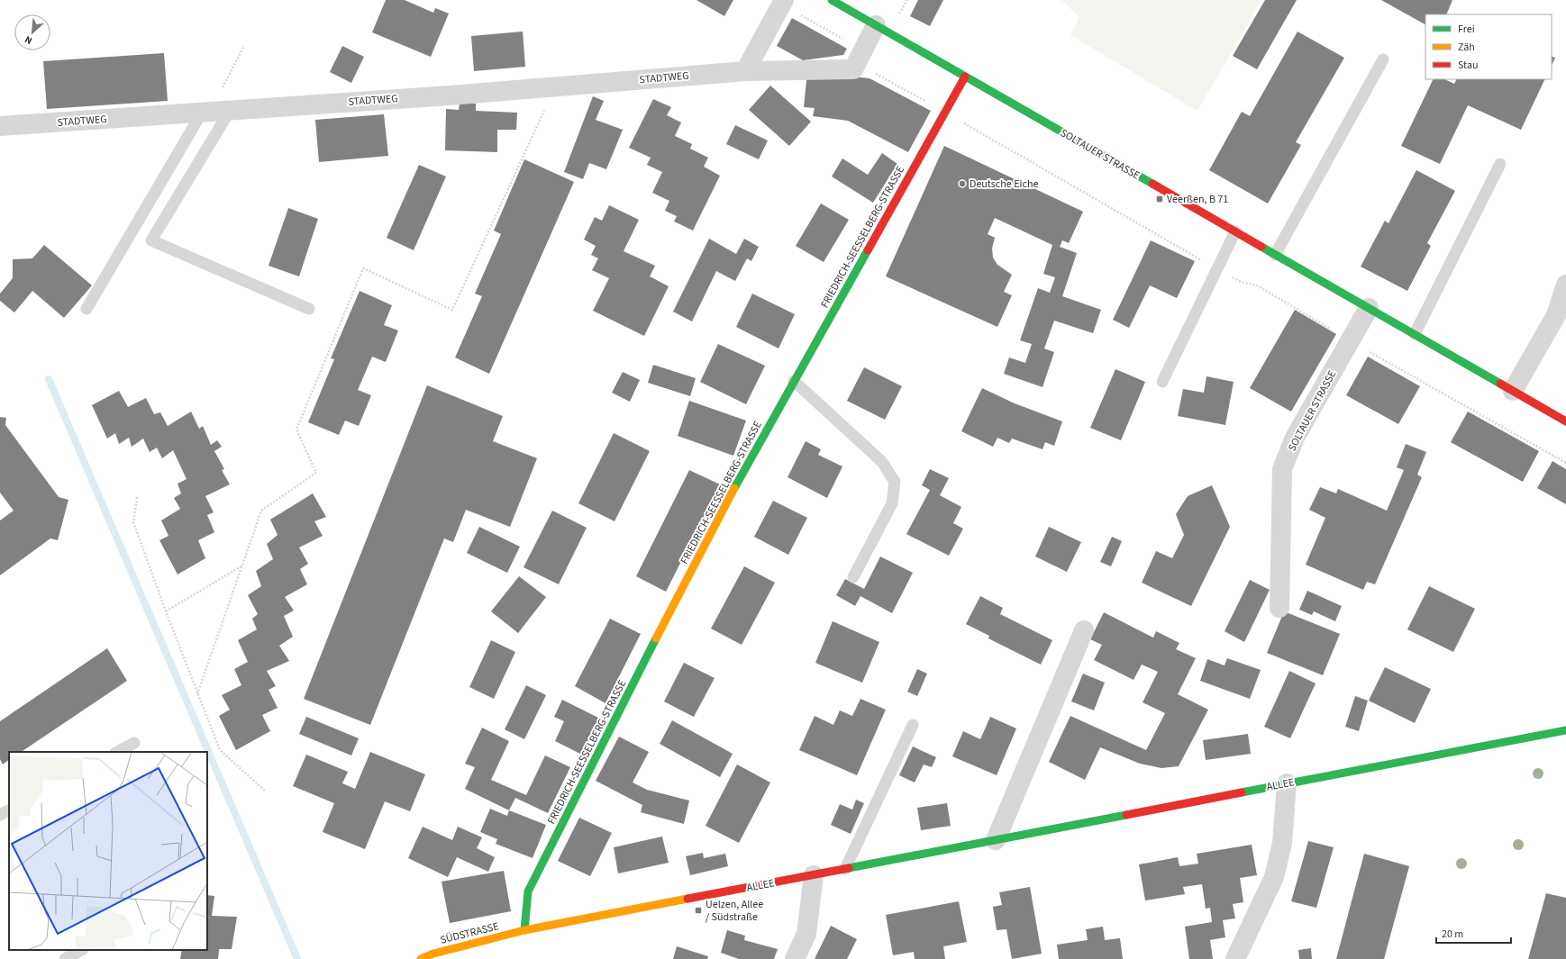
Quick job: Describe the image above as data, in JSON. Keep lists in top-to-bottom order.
{
  "streets": {
    "street": [
      "STADTWEG",
      "SOLTAUER STRASSE",
      "FRIEDRICH-SEESSELBERG-STRASSE",
      "ALLEE",
      "SÜDSTRASSE"
    ]
  },
  "crossings": [
    ["SOLTAUER STRASSE", "FRIEDRICH-SEESSELBERG-STRASSE"],
    ["FRIEDRICH-SEESSELBERG-STRASSE", "ALLEE"],
    ["FRIEDRICH-SEESSELBERG-STRASSE", "SÜDSTRASSE"],
    ["ALLEE", "SÜDSTRASSE"]
  ],
  "places": {
    "other": ["Deutsche Eiche"],
    "transit": ["Veerßen, B 71", "Uelzen, Allee / Südstraße"]
  },
  "legend": ["Frei", "Zäh", "Stau"],
  "scale_bar": "20 m",
  "north": "bottom left"
}
